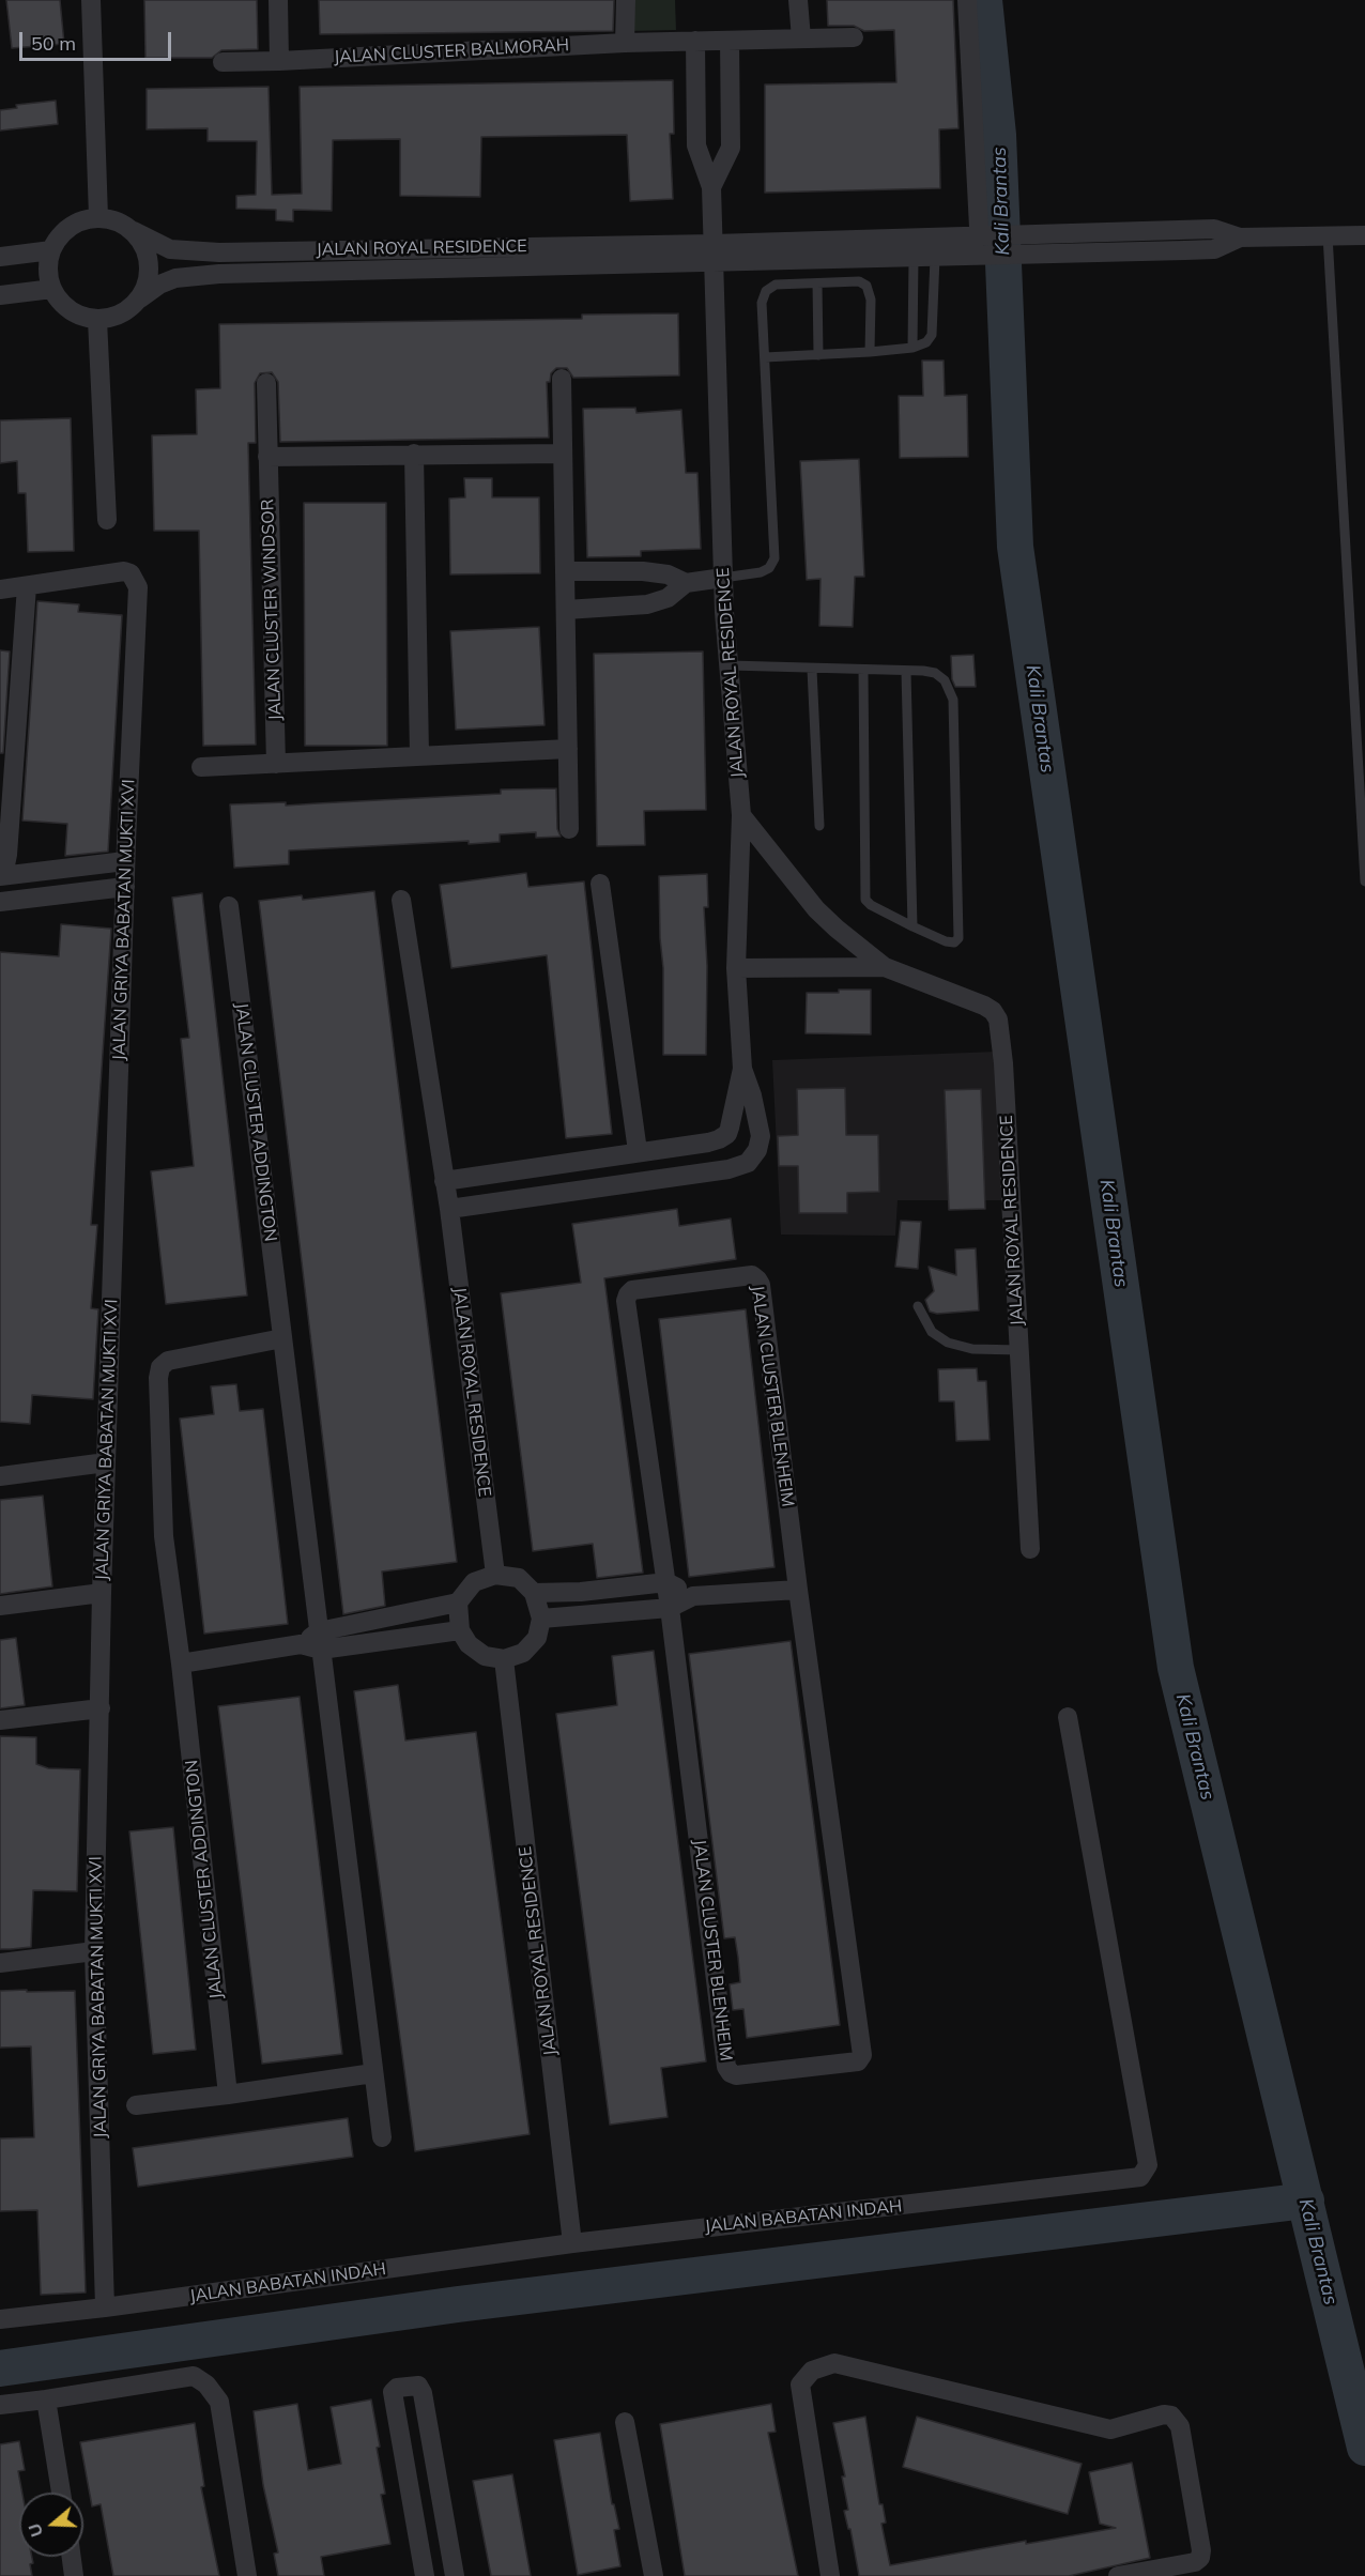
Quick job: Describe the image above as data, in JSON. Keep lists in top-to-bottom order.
{
  "streets": {
    "street": [
      "JALAN CLUSTER BALMORAH",
      "JALAN ROYAL RESIDENCE",
      "JALAN CLUSTER WINDSOR",
      "JALAN GRIYA BABATAN MUKTI XVI",
      "JALAN CLUSTER ADDINGTON",
      "JALAN CLUSTER BLENHEIM",
      "JALAN BABATAN INDAH"
    ]
  },
  "crossings": [
    ["JALAN ROYAL RESIDENCE", "JALAN BABATAN INDAH"],
    ["JALAN GRIYA BABATAN MUKTI XVI", "JALAN BABATAN INDAH"]
  ],
  "water": ["Kali Brantas"],
  "scale_bar": "50 m",
  "north": "left"
}
